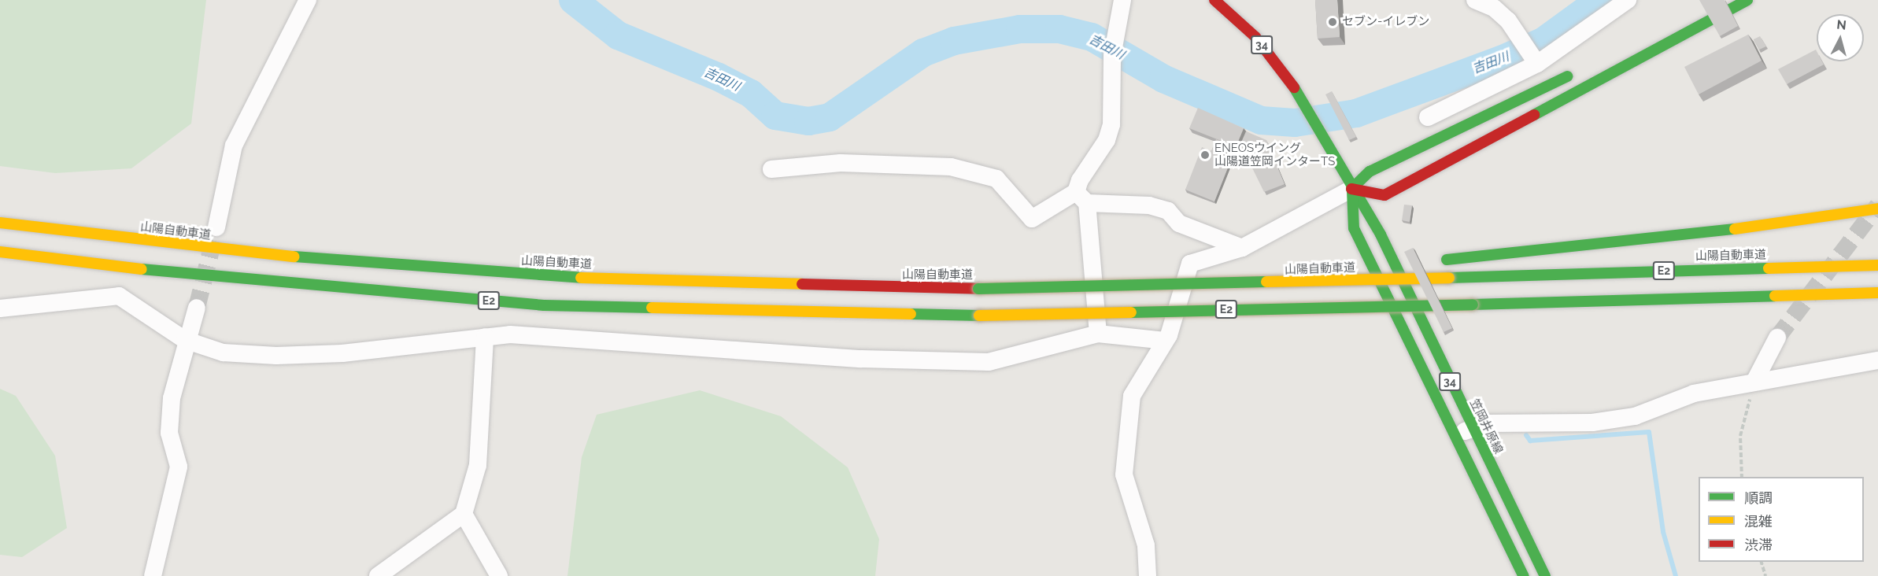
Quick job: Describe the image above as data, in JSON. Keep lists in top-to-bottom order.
{
  "streets": {
    "main road": [
      "34",
      "山陽自動車道",
      "E2",
      "笠岡井原線"
    ]
  },
  "water": ["吉田川"],
  "places": ["セブン-イレブン", "ENEOSウイング 山陽道笠岡インターTS"],
  "legend": ["順調", "混雑", "渋滞"],
  "north": "top"
}
